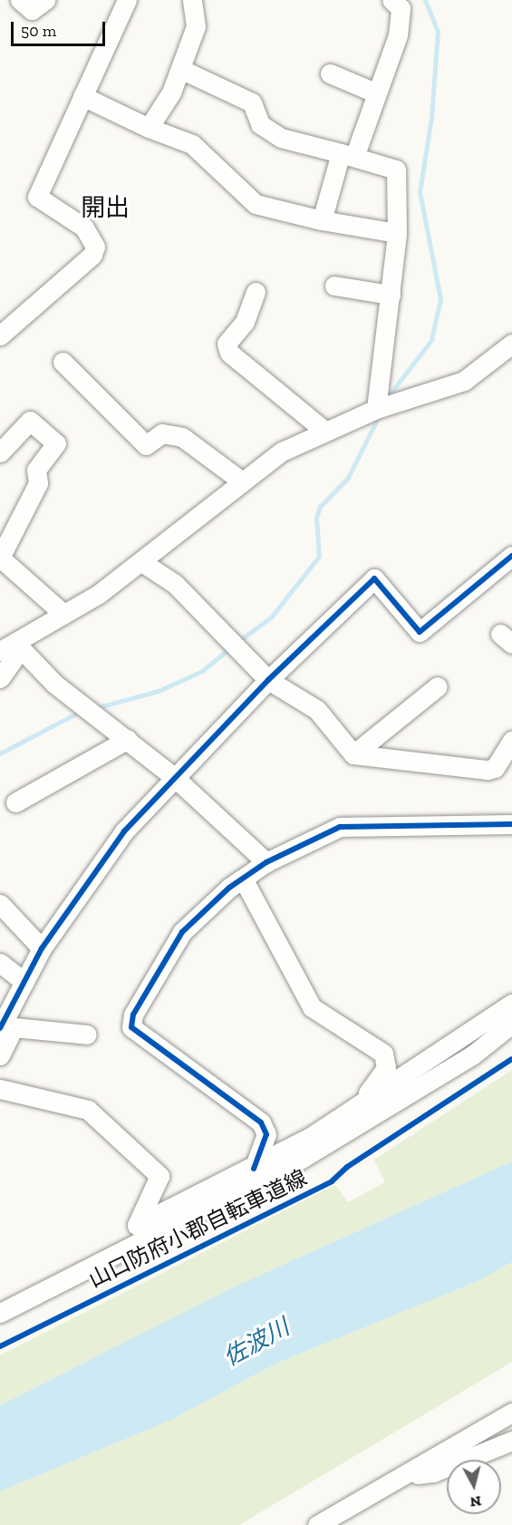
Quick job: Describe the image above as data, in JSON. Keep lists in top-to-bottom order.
{
  "streets": {
    "cycle path": ["山口防府小郡自転車道線"]
  },
  "districts": ["開出"],
  "water": ["佐波川"],
  "scale_bar": "50 m",
  "north": "bottom"
}
